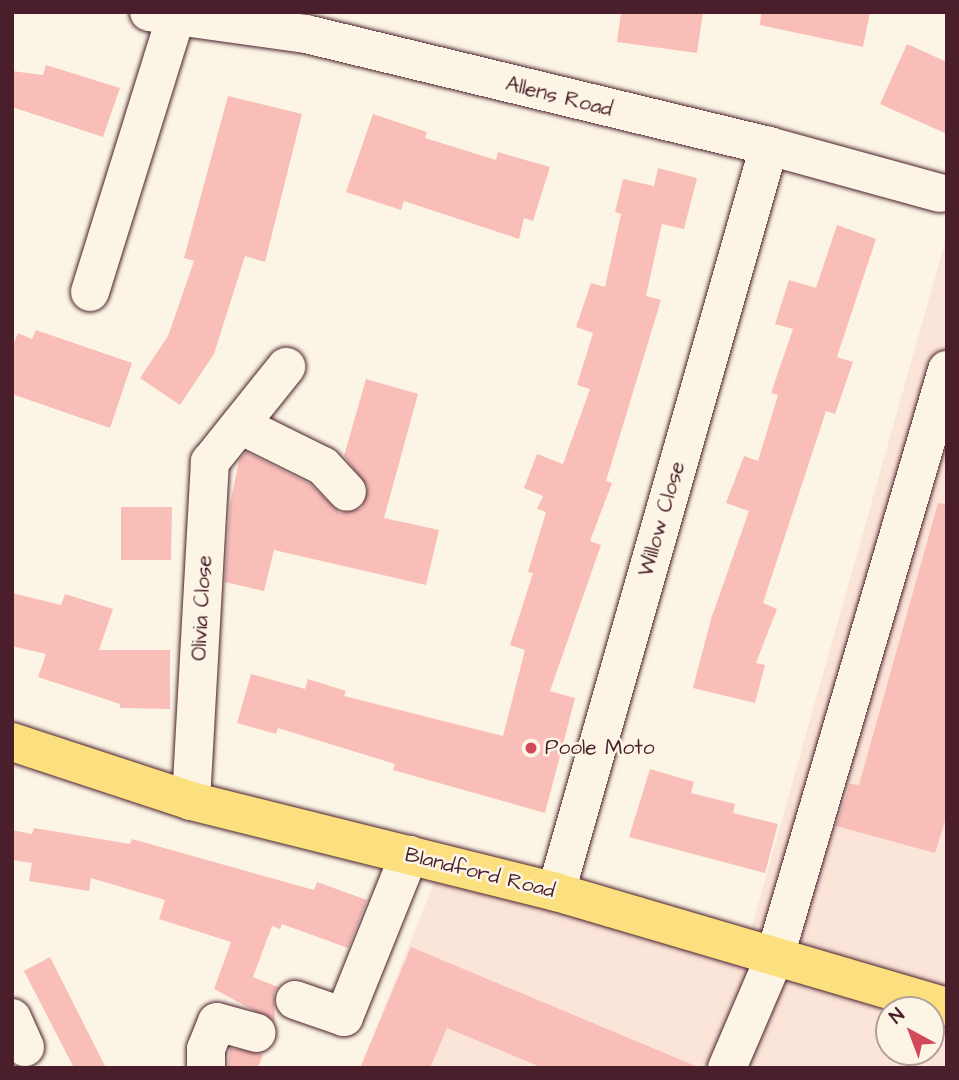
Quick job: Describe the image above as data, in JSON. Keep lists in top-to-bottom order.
{
  "streets": {
    "main road": ["Blandford Road"],
    "street": ["Allens Road", "Willow Close", "Olivia Close"]
  },
  "crossings": [
    ["Allens Road", "Willow Close"],
    ["Willow Close", "Blandford Road"],
    ["Olivia Close", "Blandford Road"]
  ],
  "places": ["Poole Moto"],
  "north": "top left"
}
